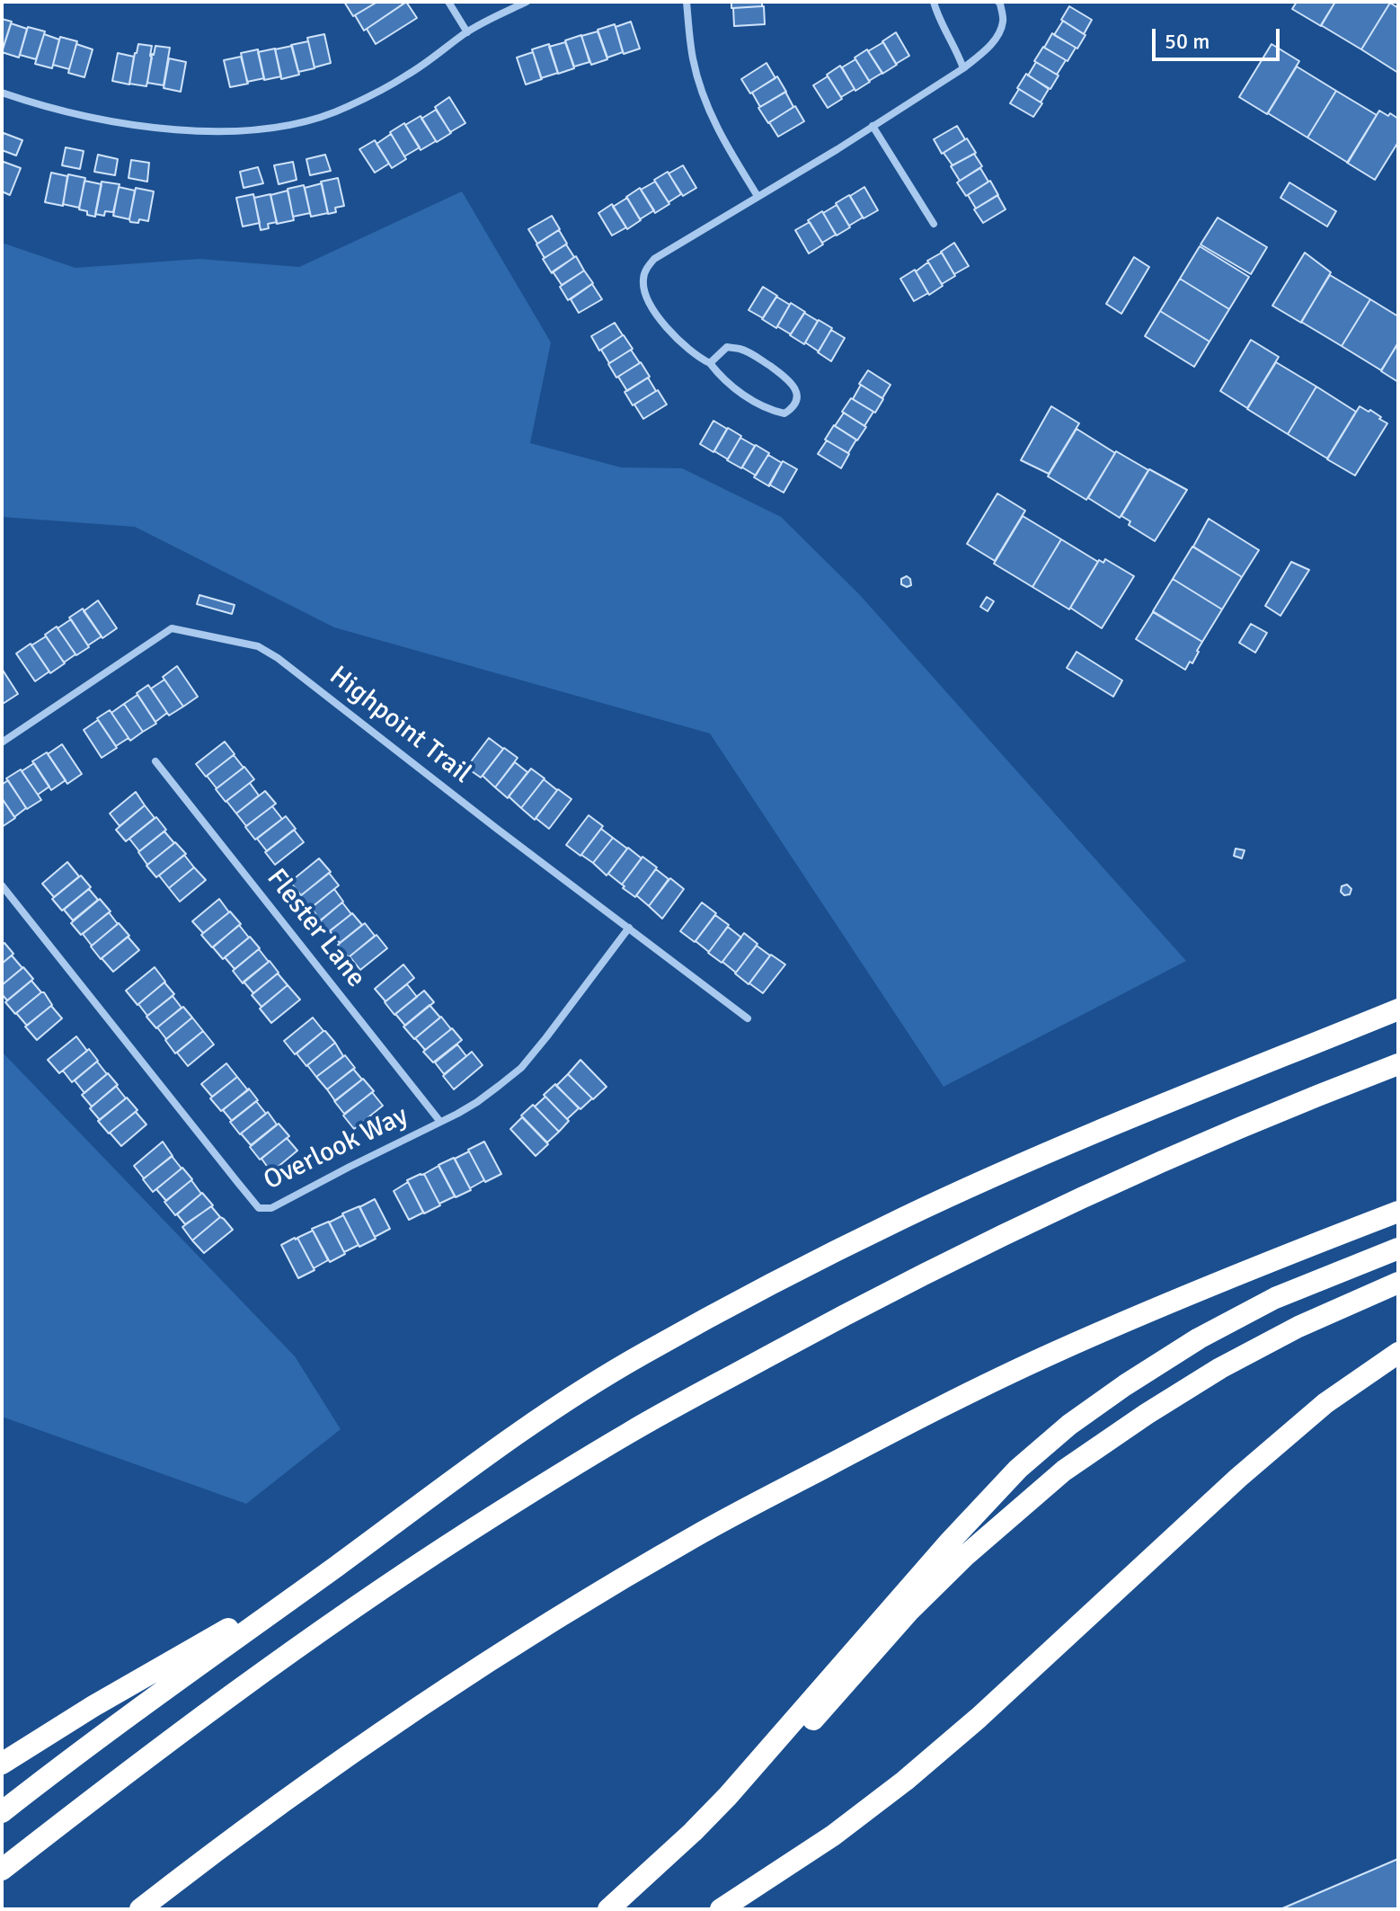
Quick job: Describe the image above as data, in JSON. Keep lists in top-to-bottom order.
{
  "streets": {
    "street": ["Highpoint Trail", "Flester Lane", "Overlook Way"]
  },
  "crossings": [
    ["Highpoint Trail", "Overlook Way"],
    ["Flester Lane", "Overlook Way"]
  ],
  "scale_bar": "50 m"
}
